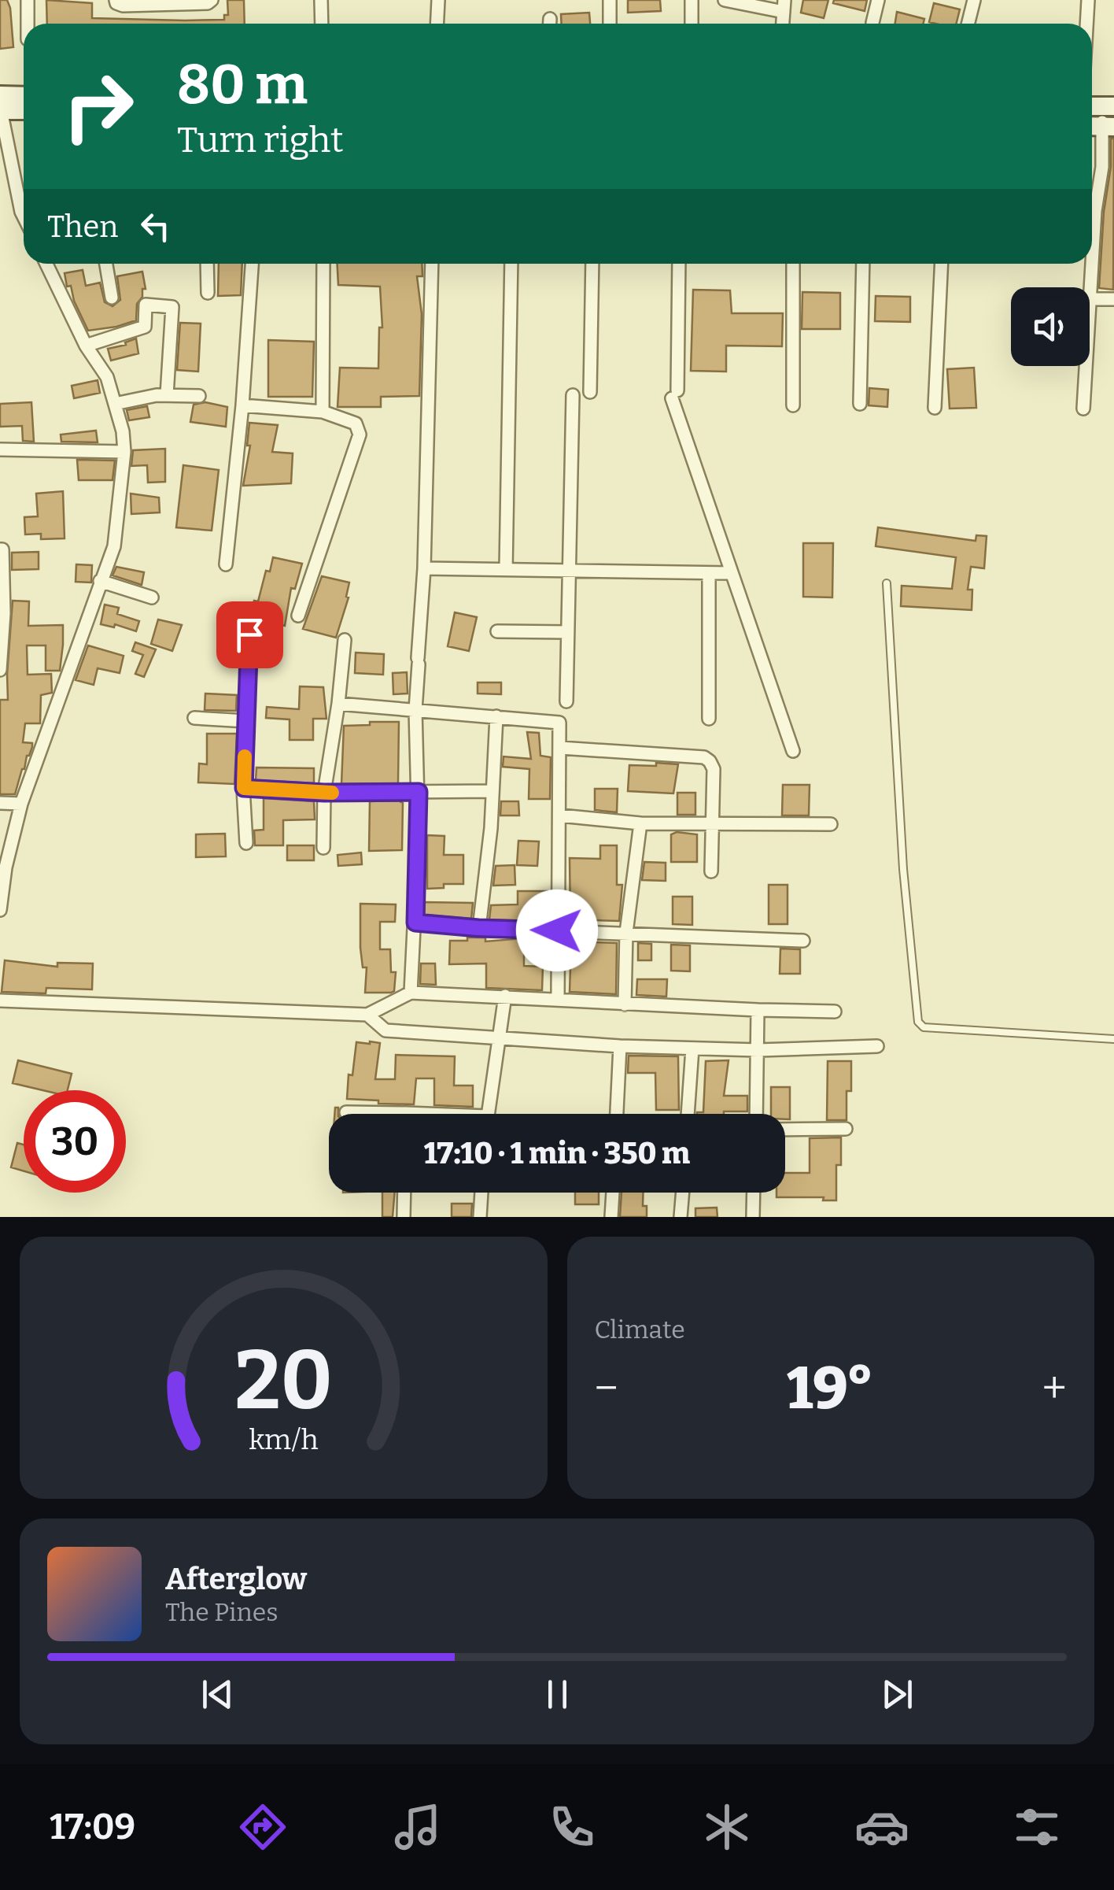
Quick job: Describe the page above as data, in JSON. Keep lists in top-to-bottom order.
{
  "page": {
    "turn": ["80 m", "Turn right"],
    "then": "Then",
    "limit": "30",
    "trip": "17:10 · 1 min · 350 m",
    "tile": "Climate",
    "heat": ["−", "19°", "+"],
    "song": ["Afterglow", "The Pines"],
    "tabs": "17:09",
    "gauge": ["20", "km/h"]
  }
}
